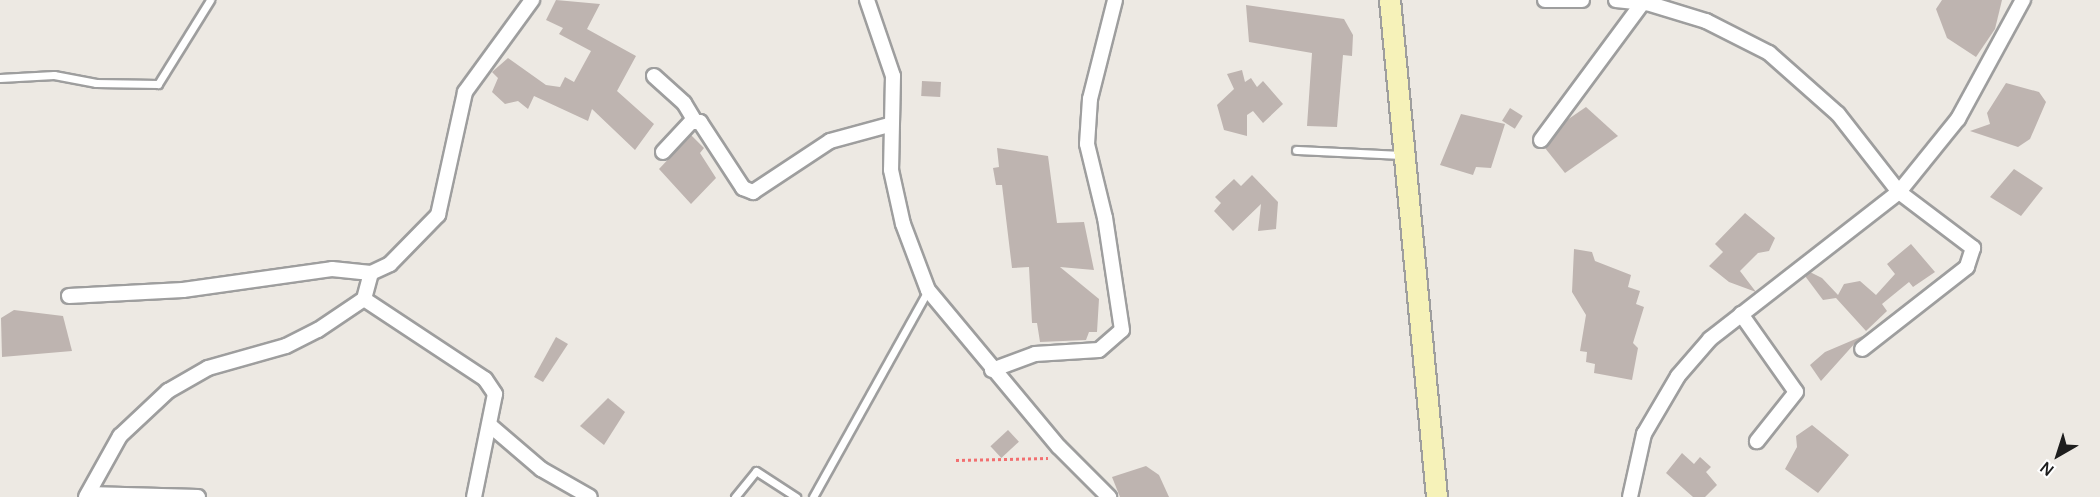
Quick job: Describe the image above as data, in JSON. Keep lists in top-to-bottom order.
{
  "north": "bottom left"
}
